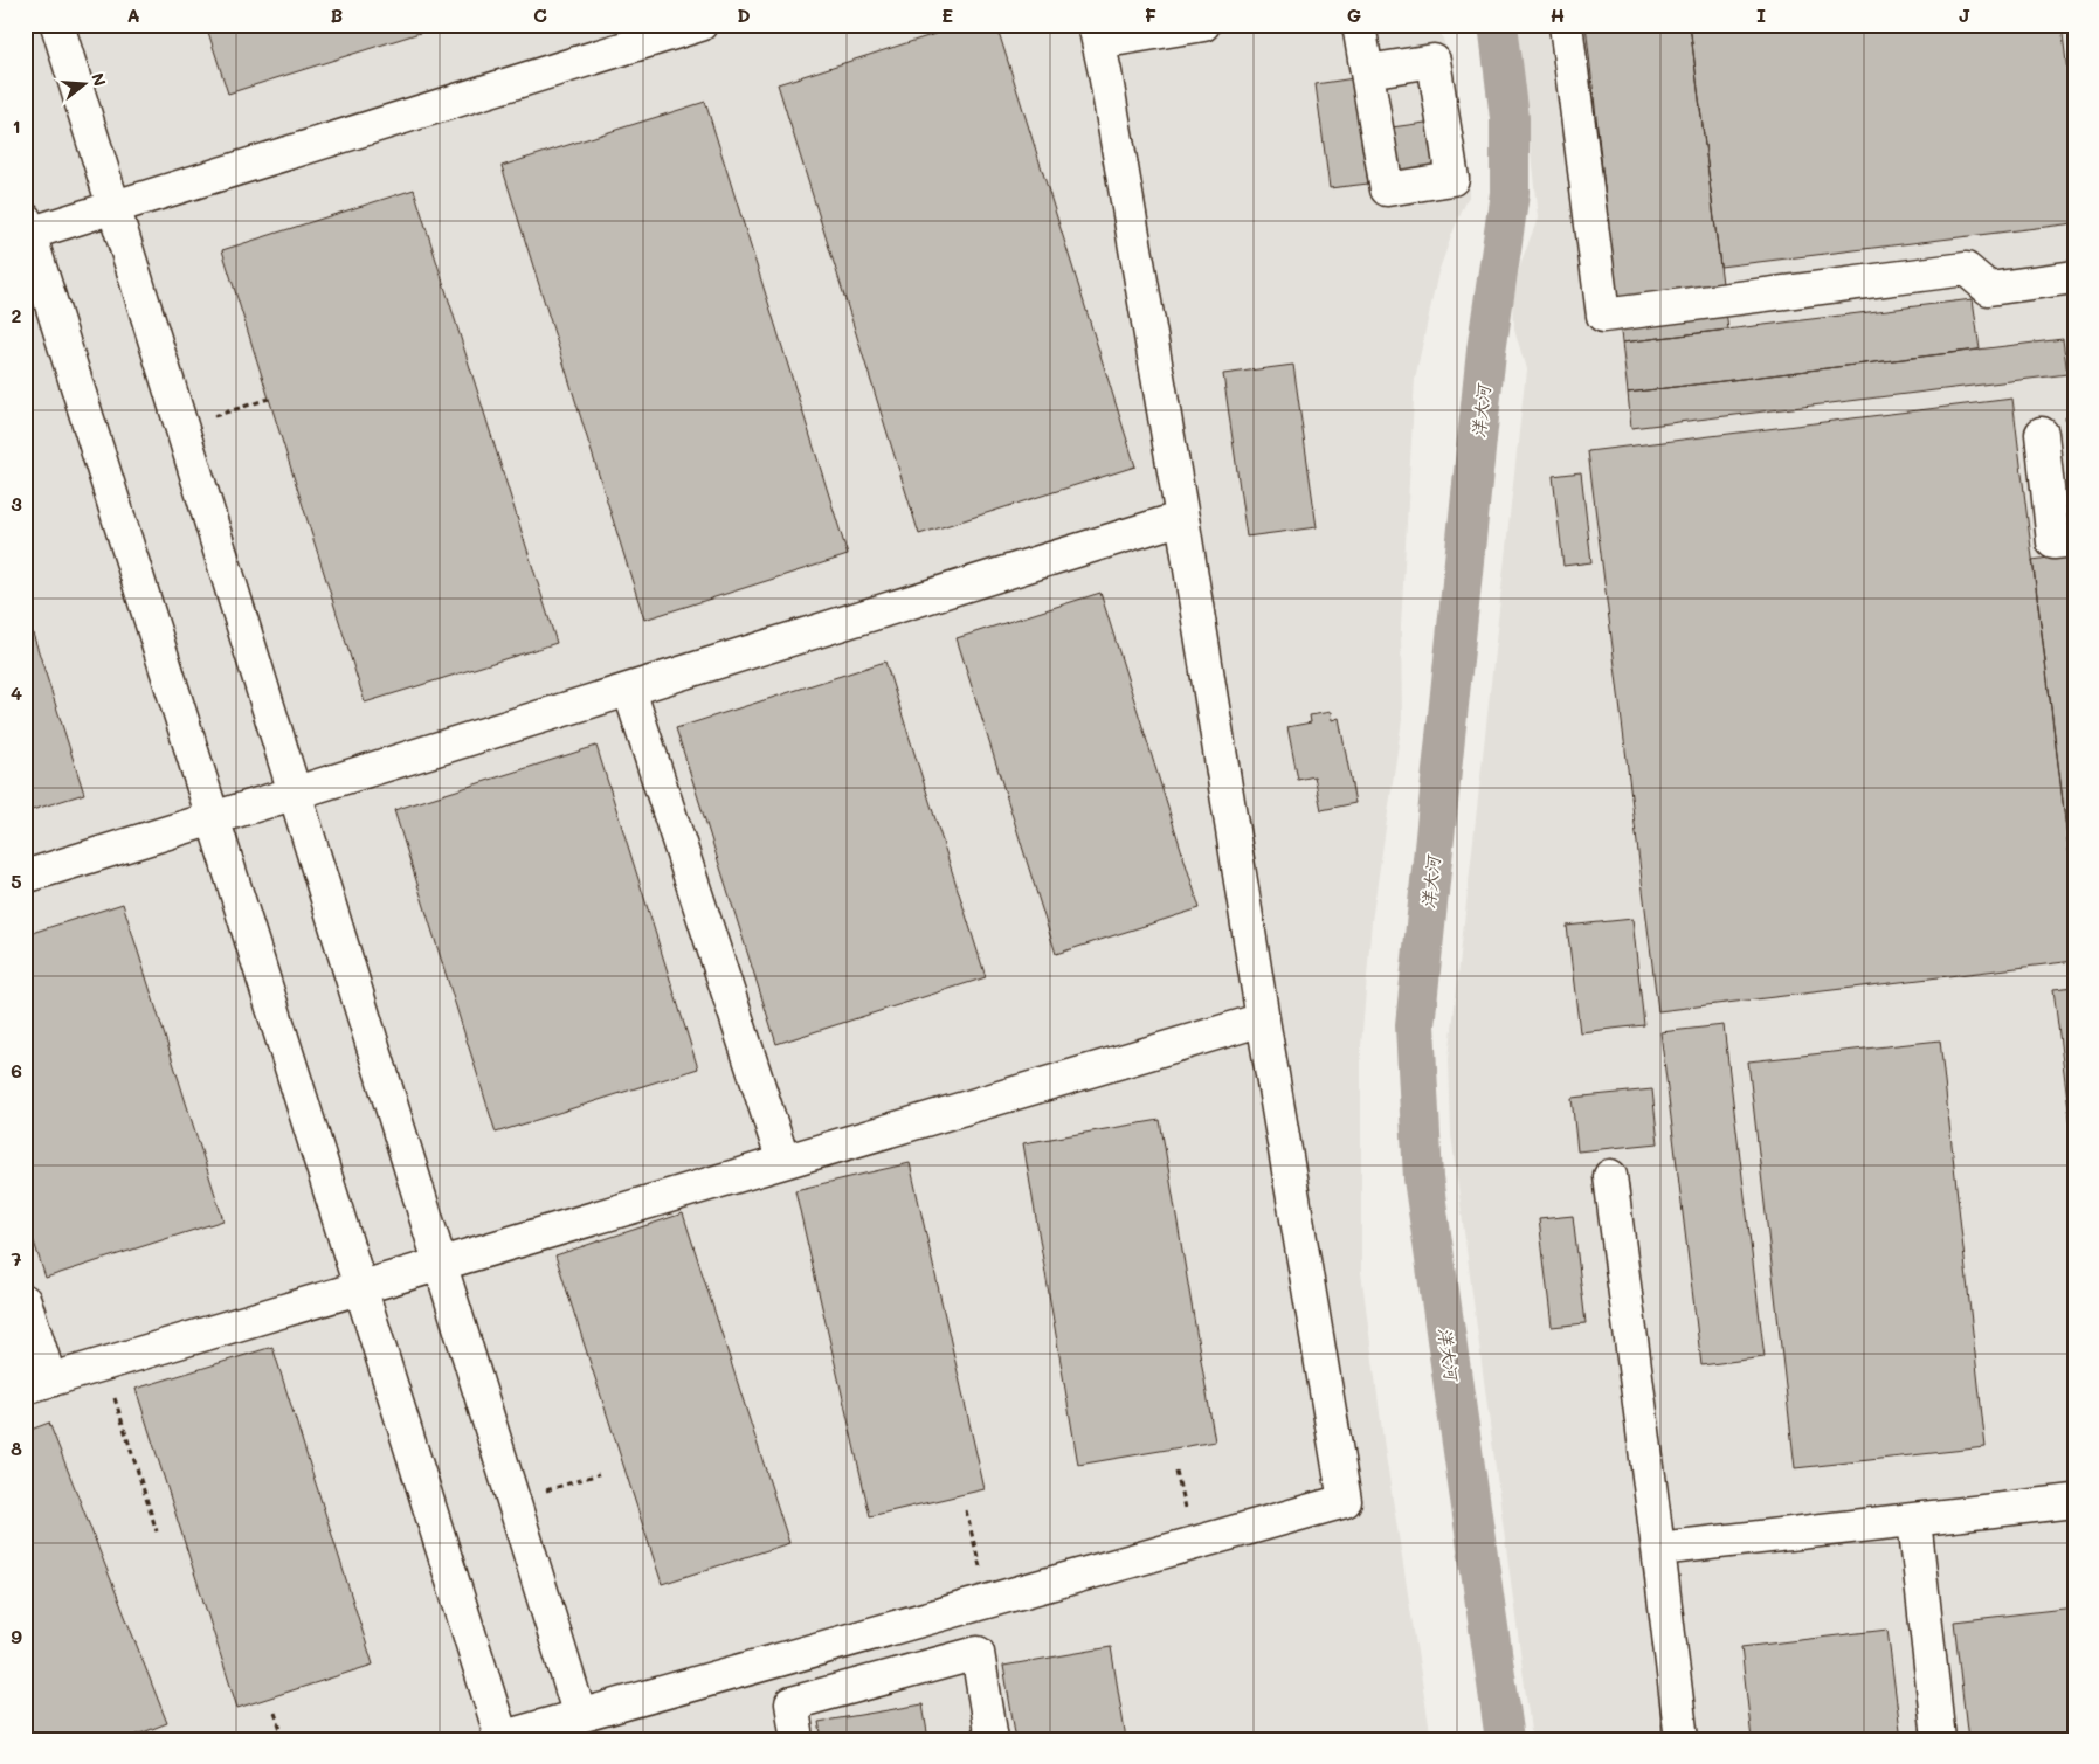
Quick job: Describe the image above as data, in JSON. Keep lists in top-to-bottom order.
{
  "water": ["洋大河"],
  "north": "right",
  "grid": {
    "columns": [
      "A",
      "B",
      "C",
      "D",
      "E",
      "F",
      "G",
      "H",
      "I",
      "J"
    ],
    "rows": [
      "1",
      "2",
      "3",
      "4",
      "5",
      "6",
      "7",
      "8",
      "9"
    ]
  }
}
